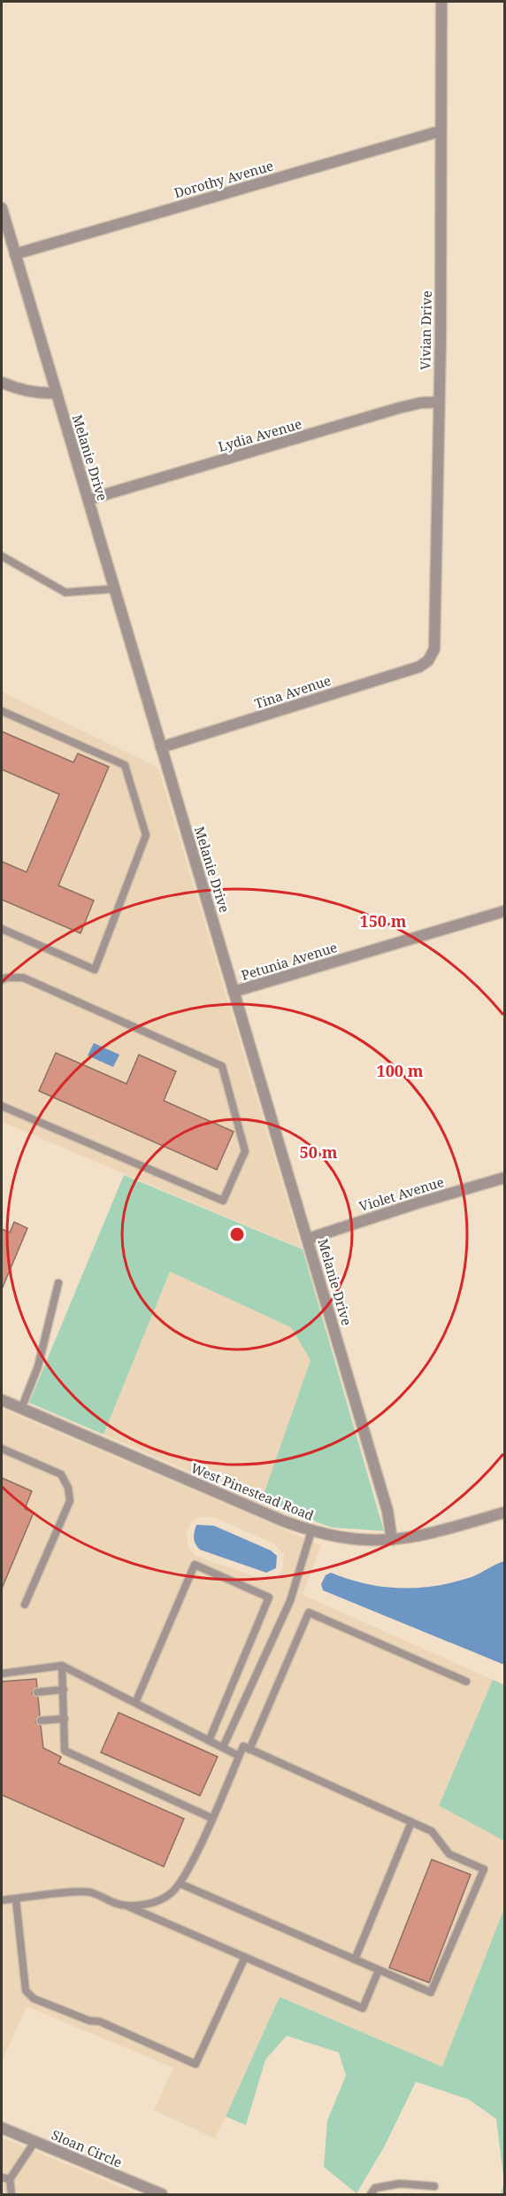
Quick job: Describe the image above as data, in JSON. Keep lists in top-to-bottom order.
{
  "streets": {
    "street": [
      "Dorothy Avenue",
      "Vivian Drive",
      "Lydia Avenue",
      "Melanie Drive",
      "Tina Avenue",
      "Petunia Avenue",
      "Violet Avenue",
      "West Pinestead Road",
      "Sloan Circle"
    ]
  },
  "crossings": [
    ["Dorothy Avenue", "Vivian Drive"],
    ["Dorothy Avenue", "Melanie Drive"],
    ["Vivian Drive", "Lydia Avenue"],
    ["Vivian Drive", "Tina Avenue"],
    ["Lydia Avenue", "Melanie Drive"],
    ["Melanie Drive", "Tina Avenue"],
    ["Melanie Drive", "Petunia Avenue"],
    ["Melanie Drive", "Violet Avenue"],
    ["Melanie Drive", "West Pinestead Road"]
  ],
  "rings": ["150 m", "100 m", "50 m"]
}
